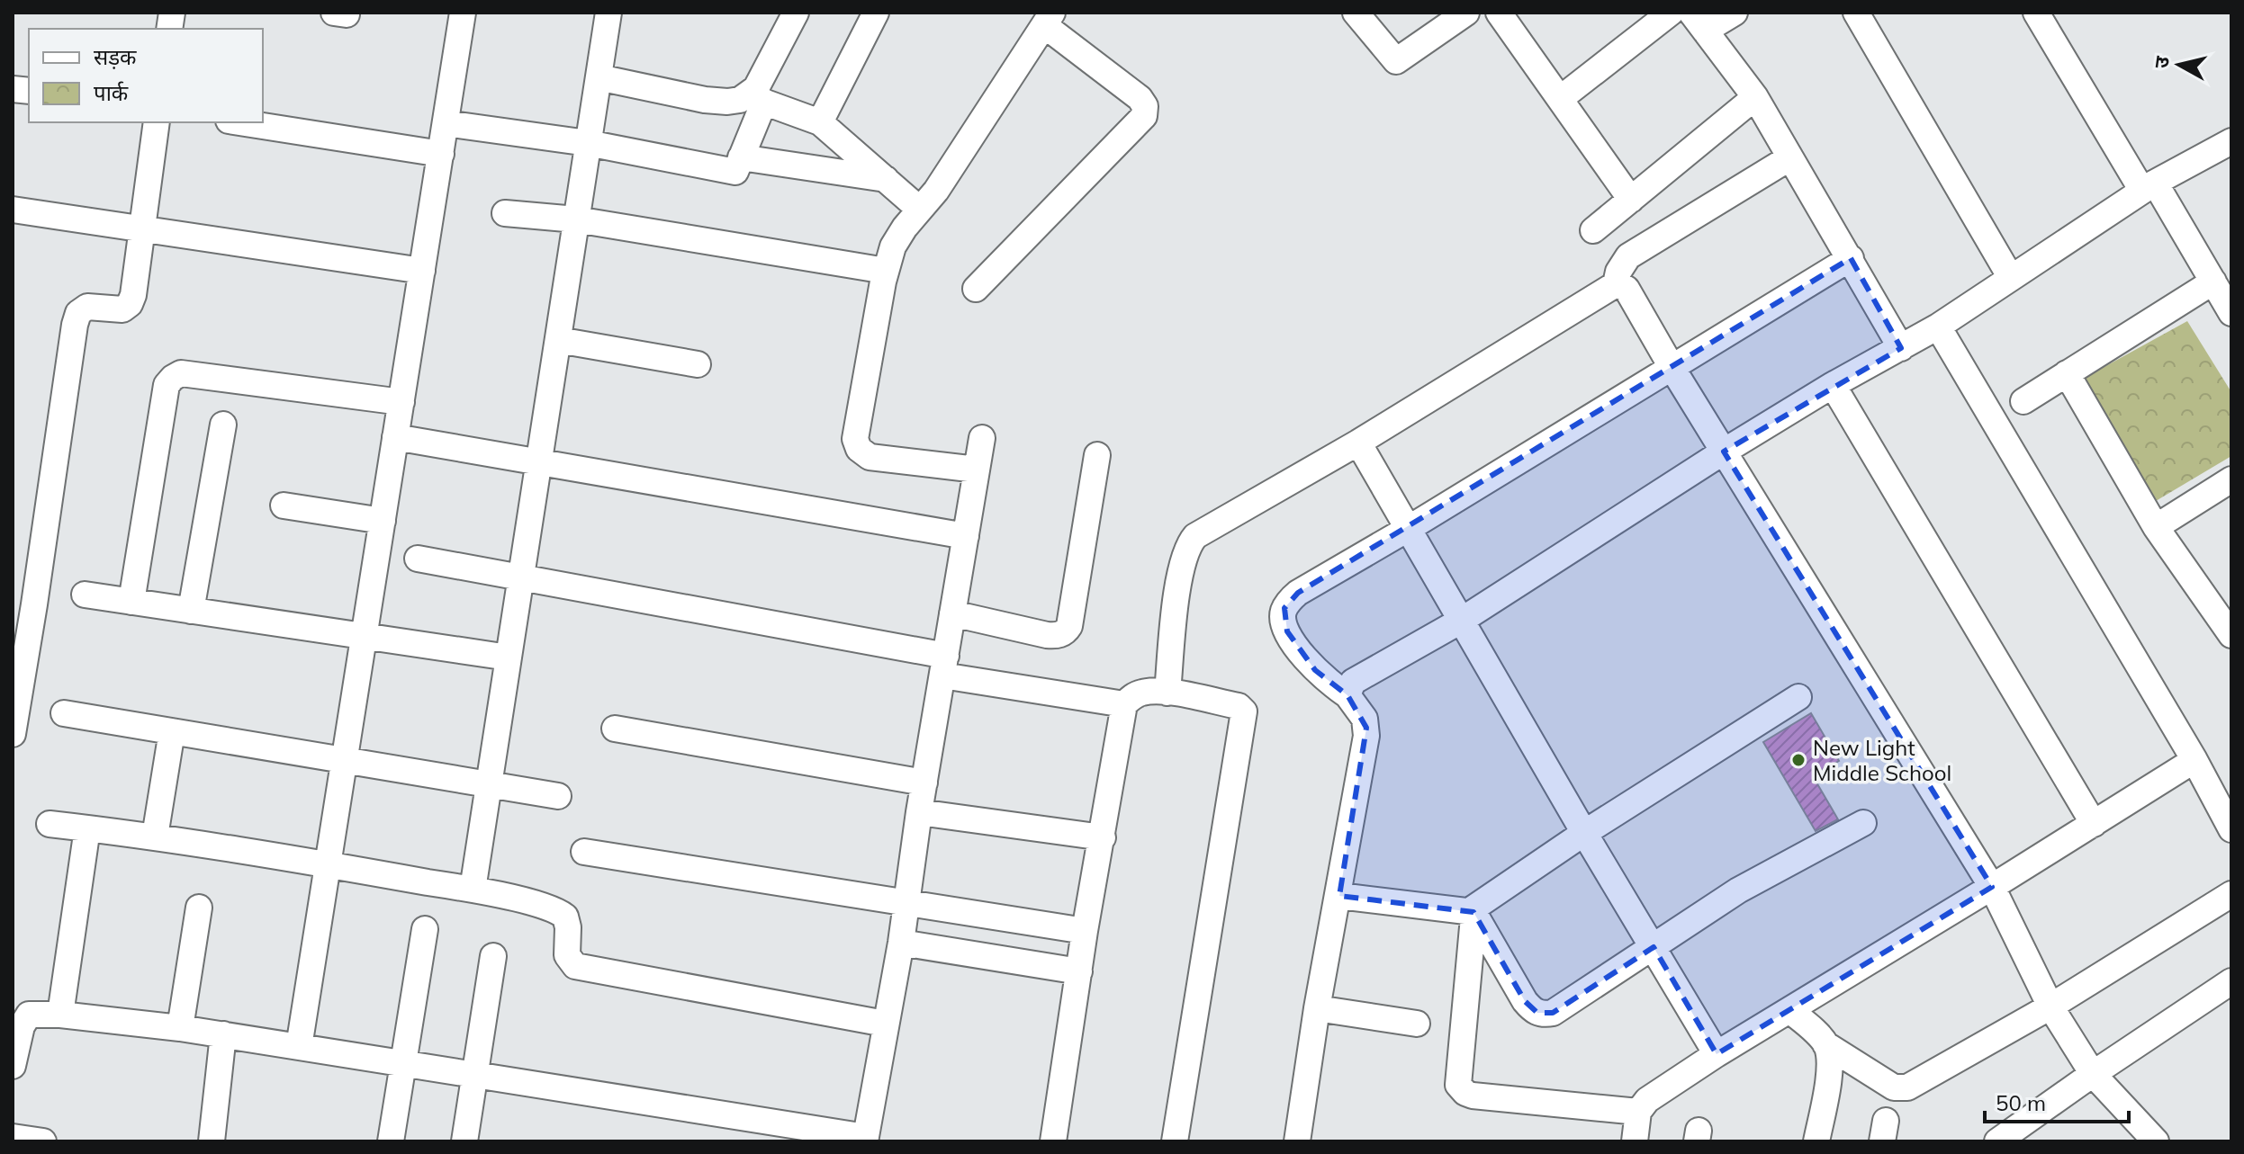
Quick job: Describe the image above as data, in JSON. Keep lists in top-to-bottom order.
{
  "places": ["New Light Middle School"],
  "legend": ["सड़क", "पार्क"],
  "scale_bar": "50 m",
  "north": "left"
}
